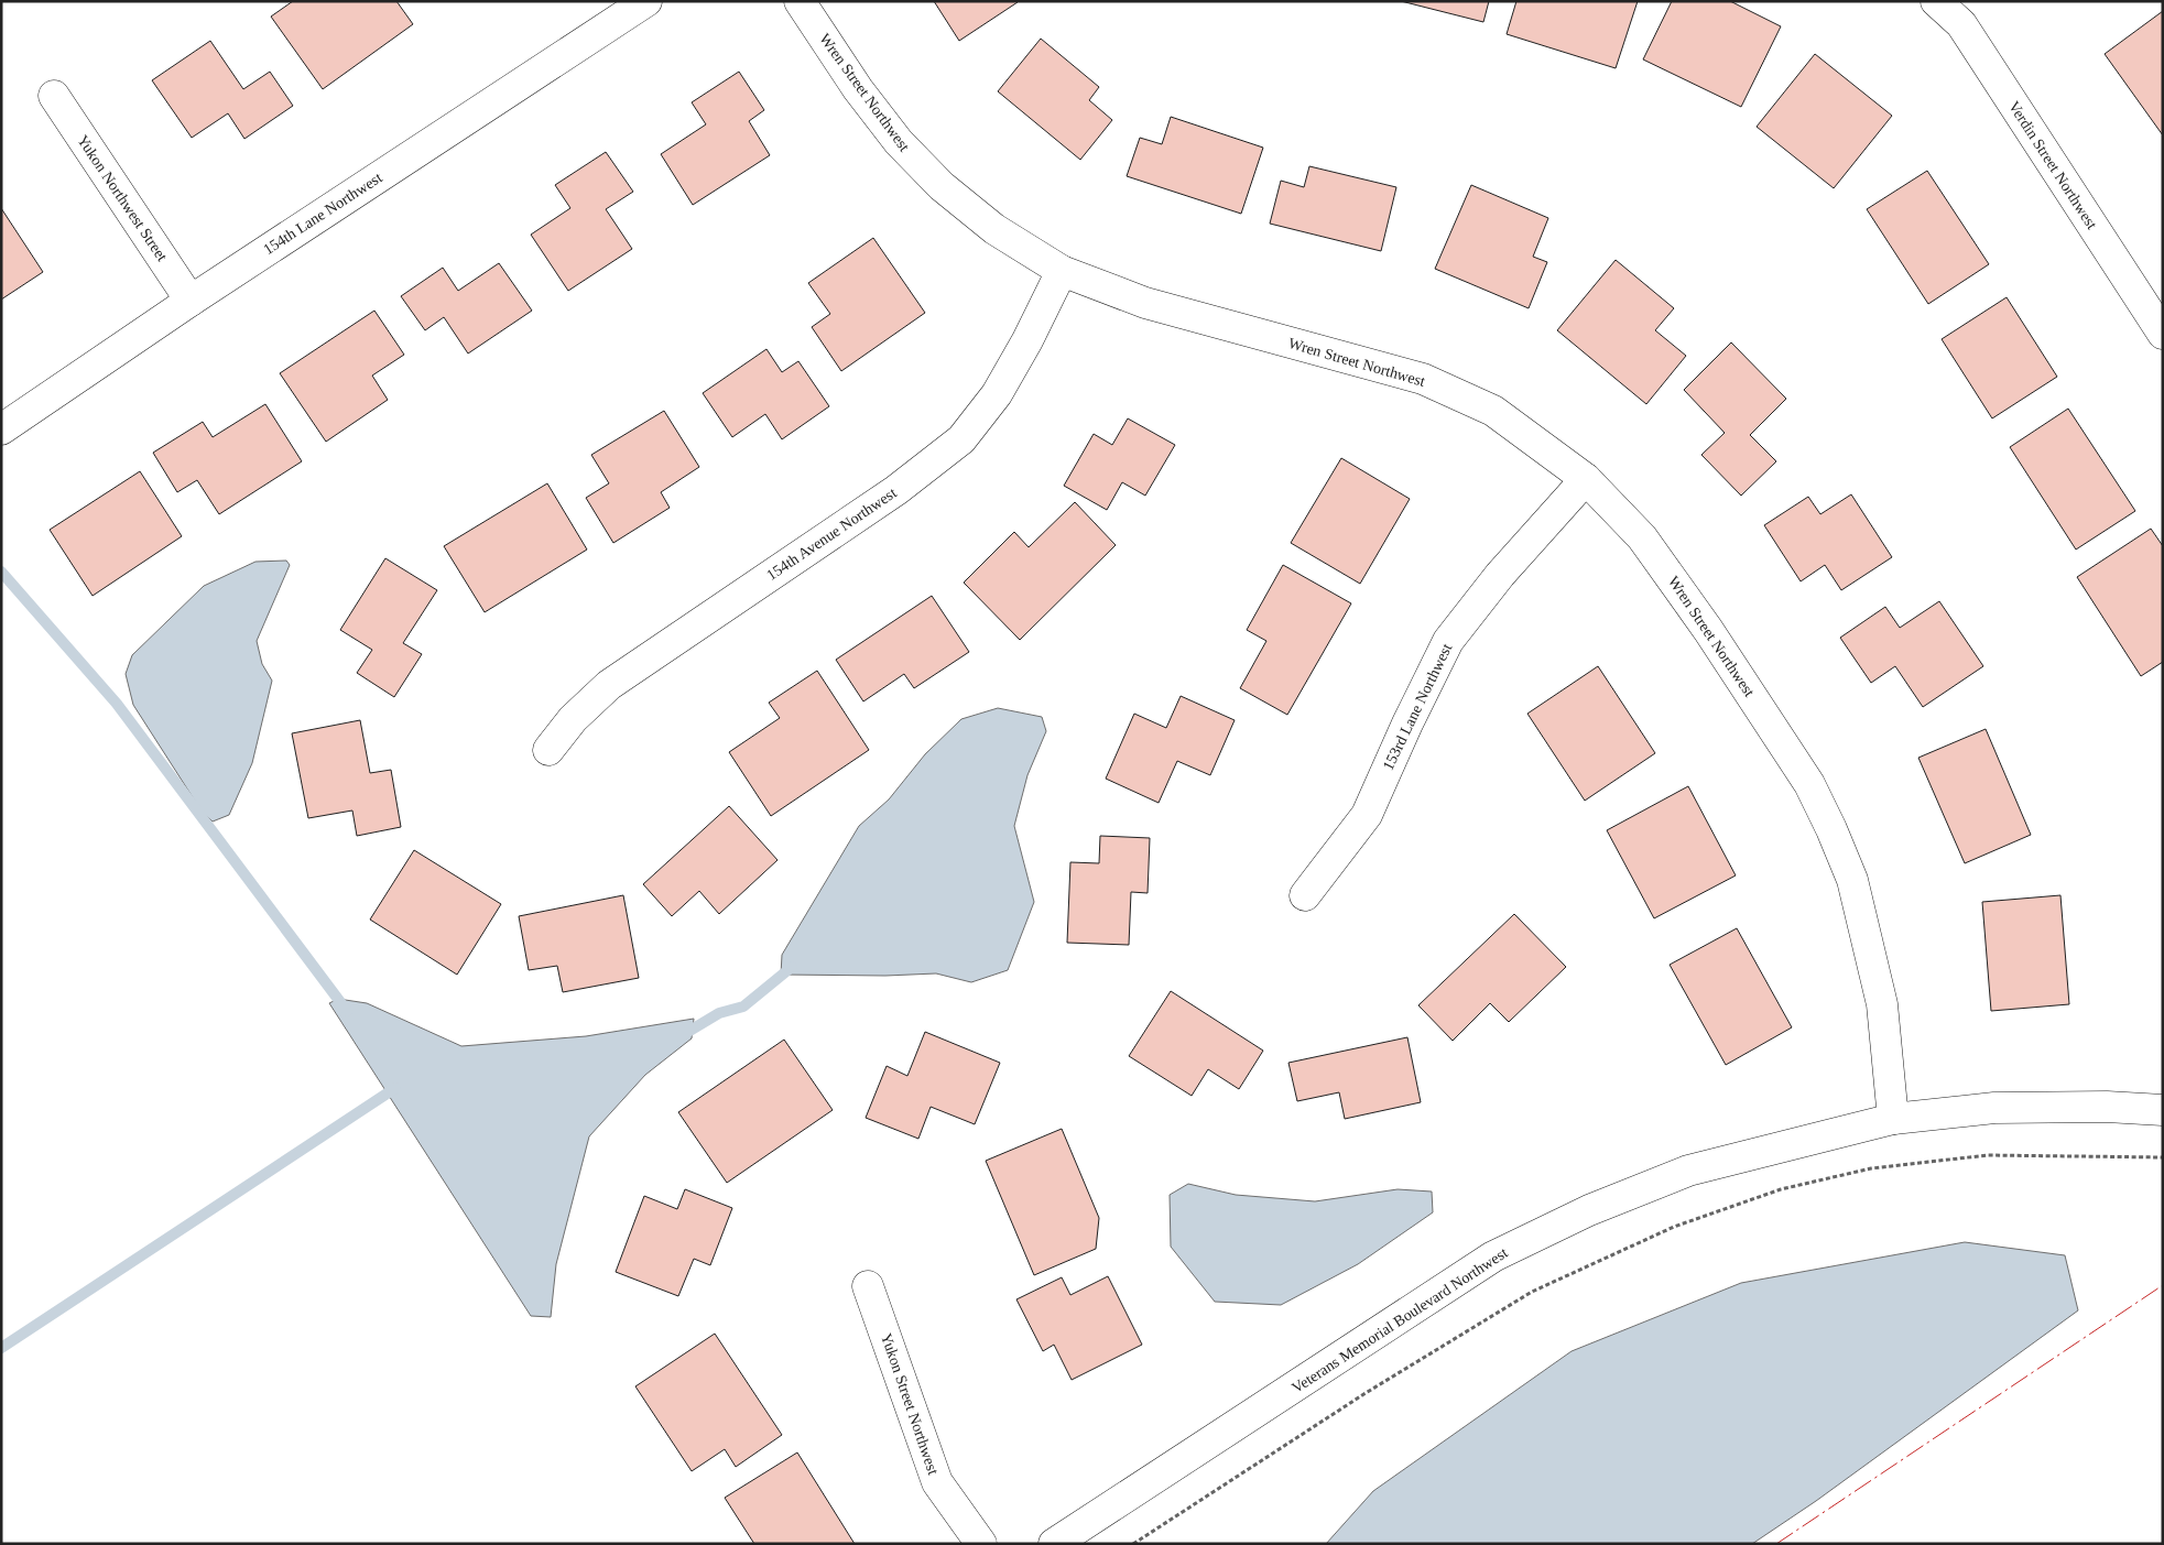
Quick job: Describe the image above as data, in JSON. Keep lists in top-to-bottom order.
{
  "streets": {
    "street": [
      "Wren Street Northwest",
      "Verdin Street Northwest",
      "Yukon Northwest Street",
      "154th Lane Northwest",
      "154th Avenue Northwest",
      "153rd Lane Northwest",
      "Veterans Memorial Boulevard Northwest",
      "Yukon Street Northwest"
    ]
  },
  "crossings": [
    ["Wren Street Northwest", "154th Avenue Northwest"],
    ["Wren Street Northwest", "153rd Lane Northwest"],
    ["Wren Street Northwest", "Veterans Memorial Boulevard Northwest"],
    ["Yukon Northwest Street", "154th Lane Northwest"]
  ]
}
